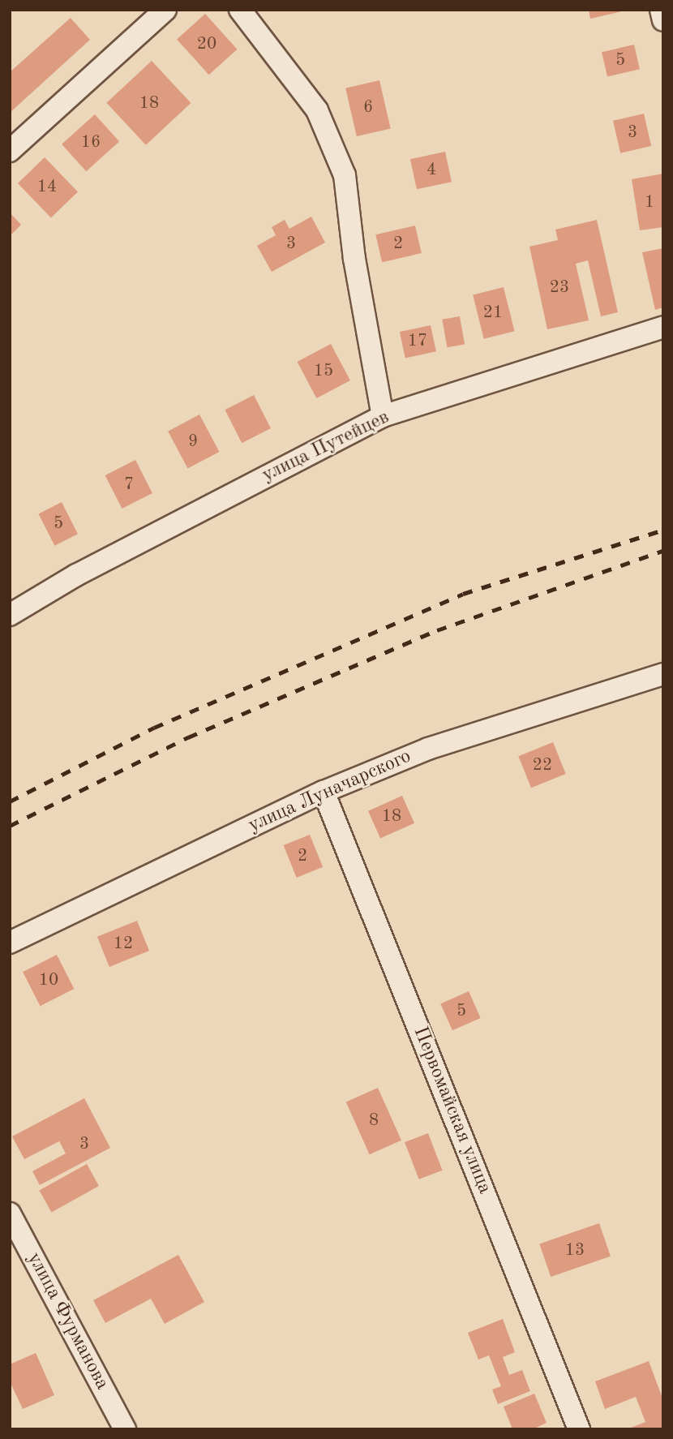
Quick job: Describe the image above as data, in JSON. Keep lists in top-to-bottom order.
{
  "streets": {
    "street": [
      "улица Путейцев",
      "улица Луначарского",
      "Первомайская улица",
      "улица Фурманова"
    ]
  },
  "crossings": [
    ["улица Луначарского", "Первомайская улица"]
  ],
  "house_numbers": [
    "20",
    "5",
    "18",
    "6",
    "3",
    "16",
    "4",
    "14",
    "1",
    "3",
    "2",
    "23",
    "21",
    "17",
    "15",
    "9",
    "7",
    "5",
    "22",
    "18",
    "2",
    "12",
    "10",
    "5",
    "8",
    "3",
    "13"
  ]
}
